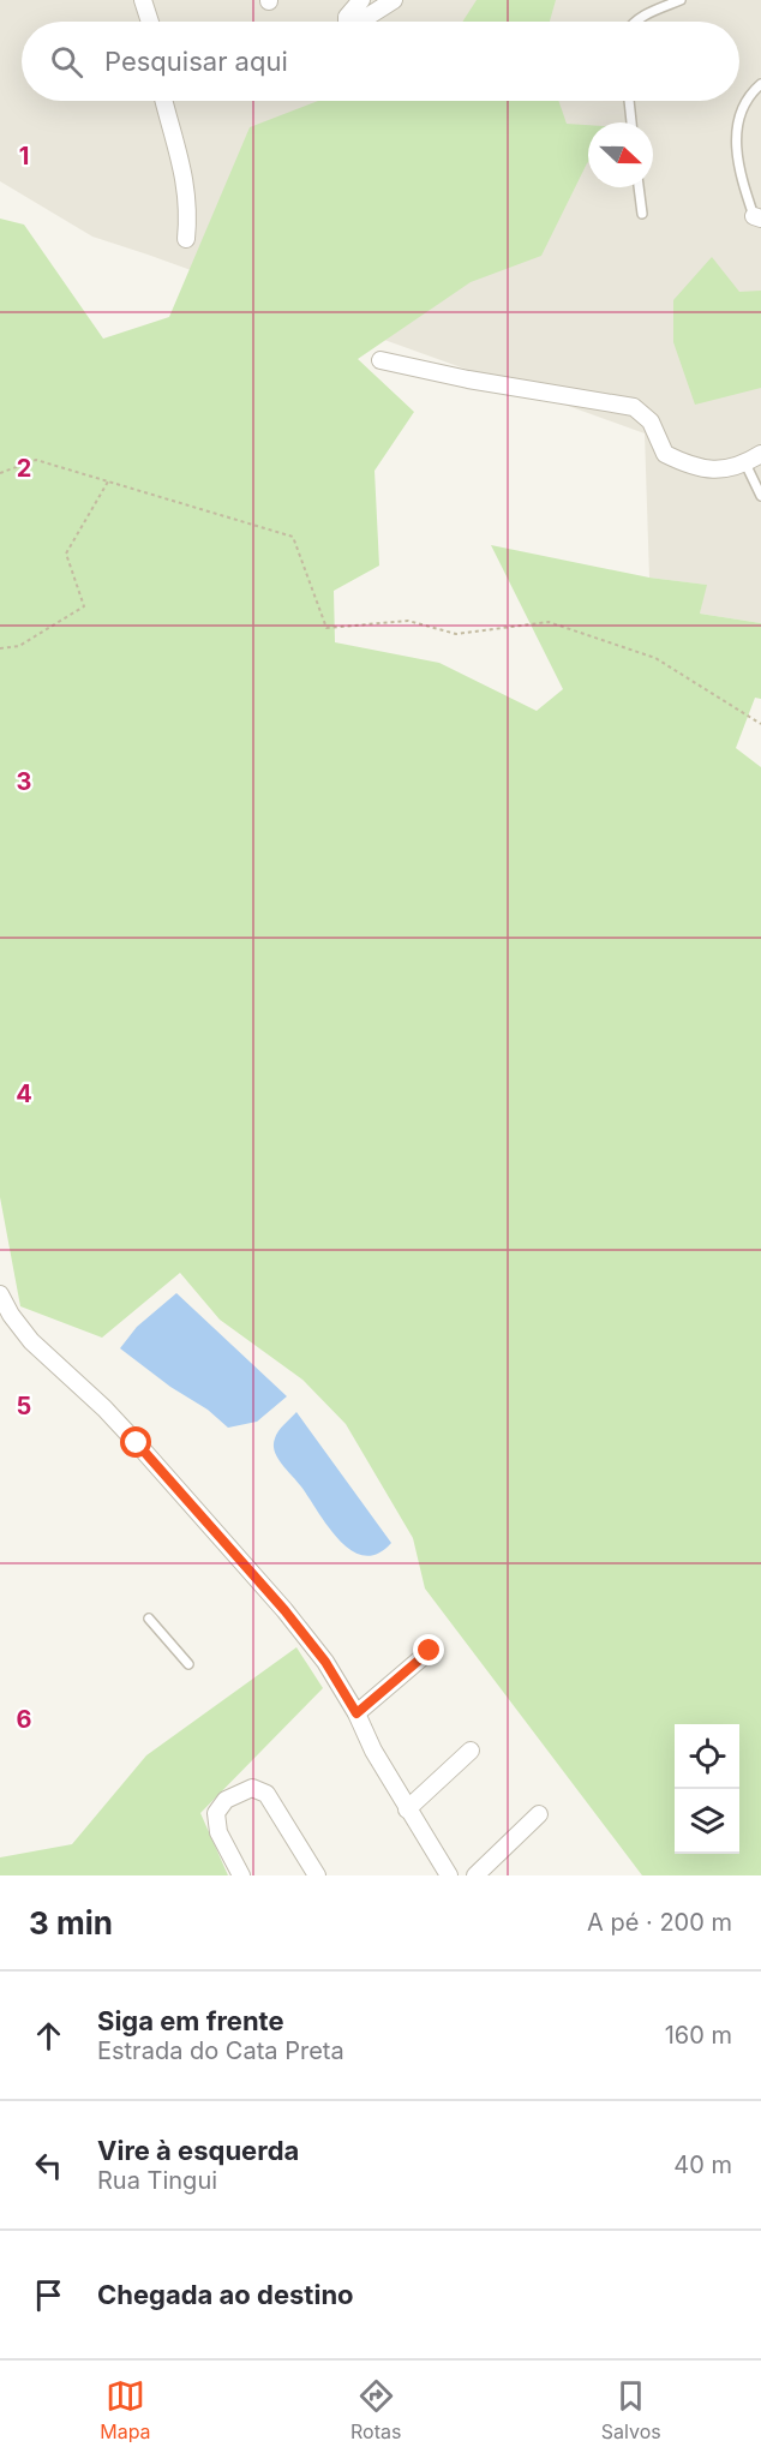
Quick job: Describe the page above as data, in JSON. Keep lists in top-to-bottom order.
{
  "north": "right",
  "page": {
    "search": "Pesquisar aqui",
    "heading": ["3 min", "A pé · 200 m"],
    "list": [
      ["Siga em frente", "Estrada do Cata Preta", "160 m"],
      ["Vire à esquerda", "Rua Tingui", "40 m"],
      "Chegada ao destino"
    ],
    "nav": ["Mapa", "Rotas", "Salvos"]
  },
  "grid": {
    "rows": [
      "1",
      "2",
      "3",
      "4",
      "5",
      "6"
    ]
  }
}
